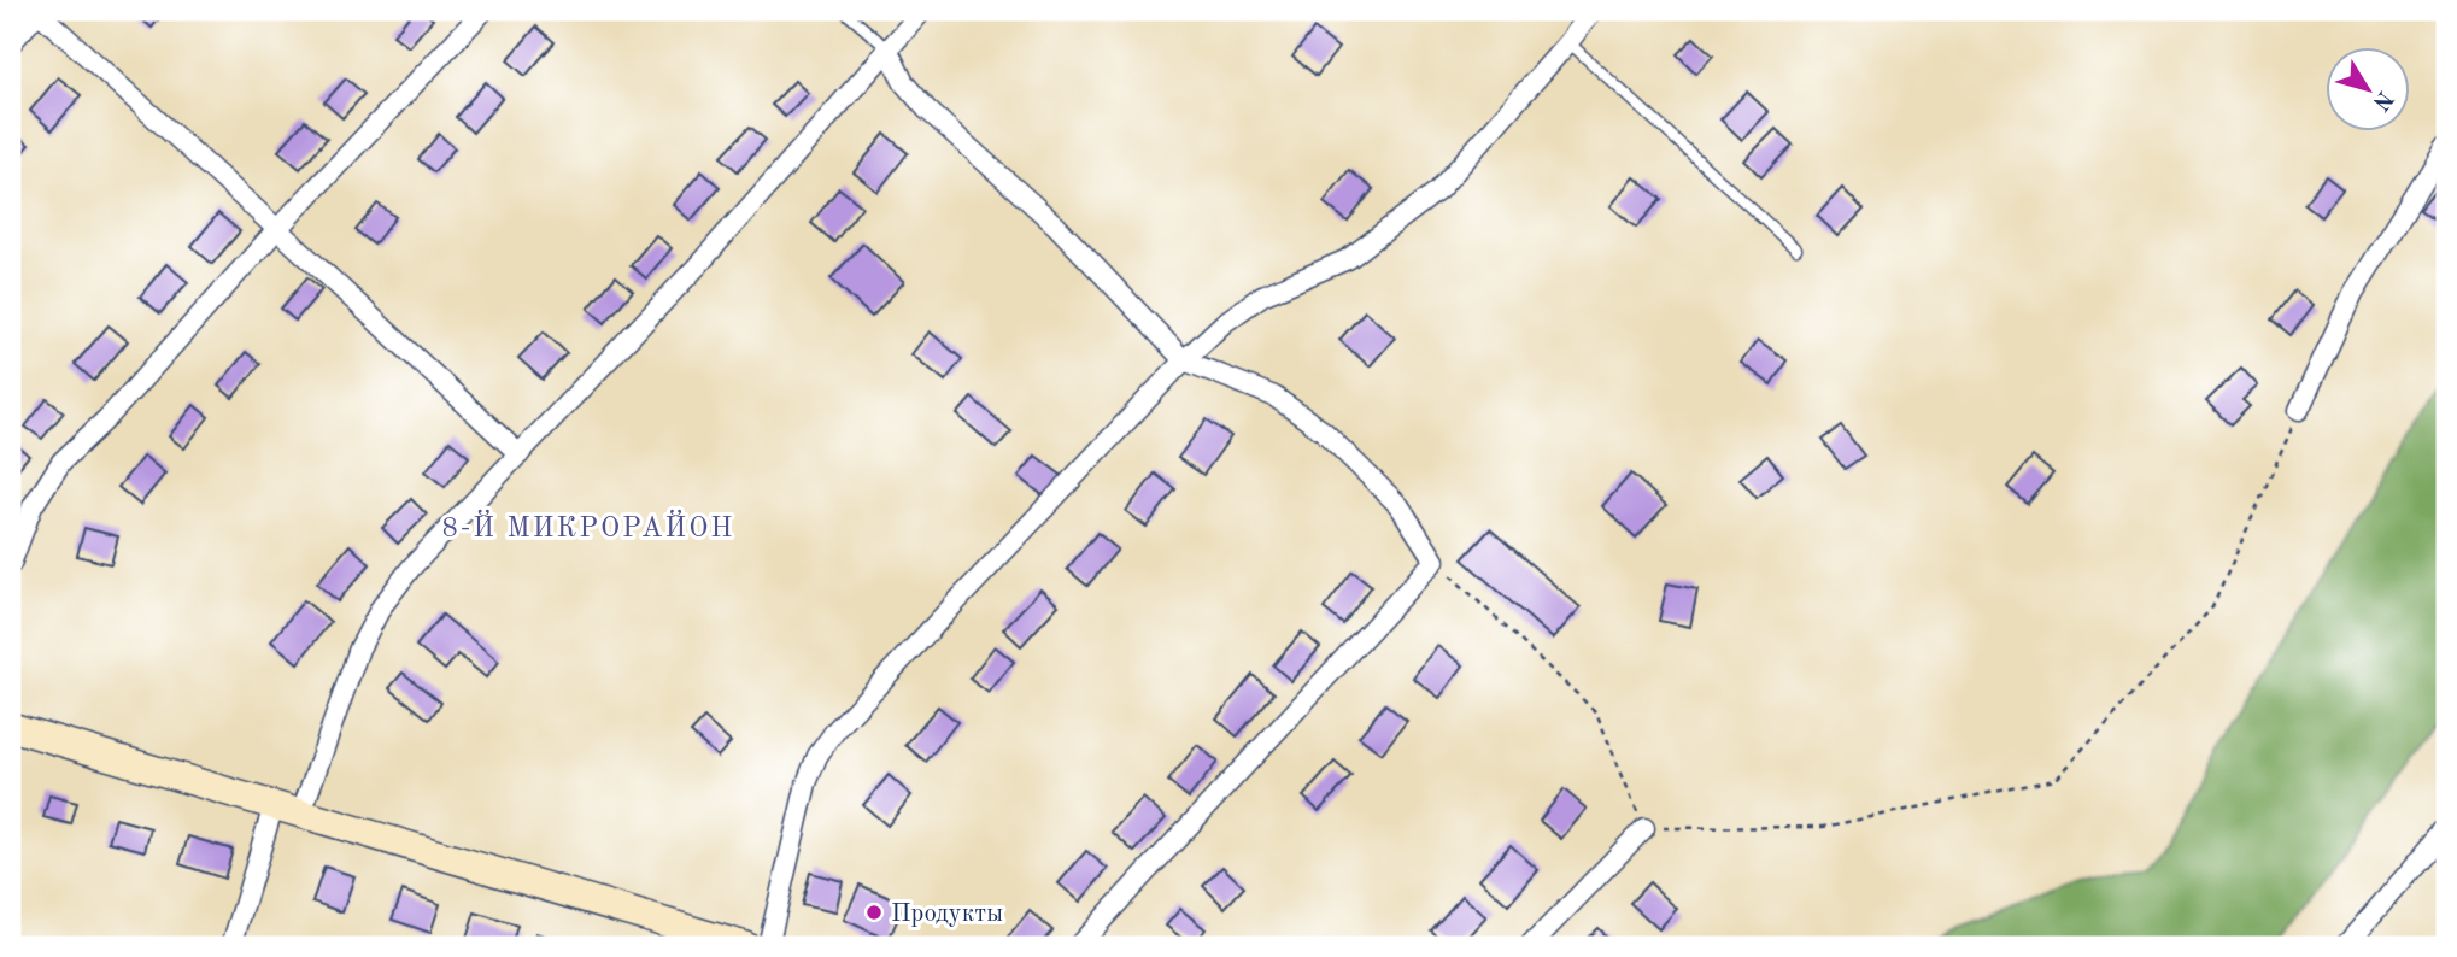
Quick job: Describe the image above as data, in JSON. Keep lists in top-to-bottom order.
{
  "districts": ["8-Й МИКРОРАЙОН"],
  "places": ["Продукты"],
  "north": "bottom right"
}
